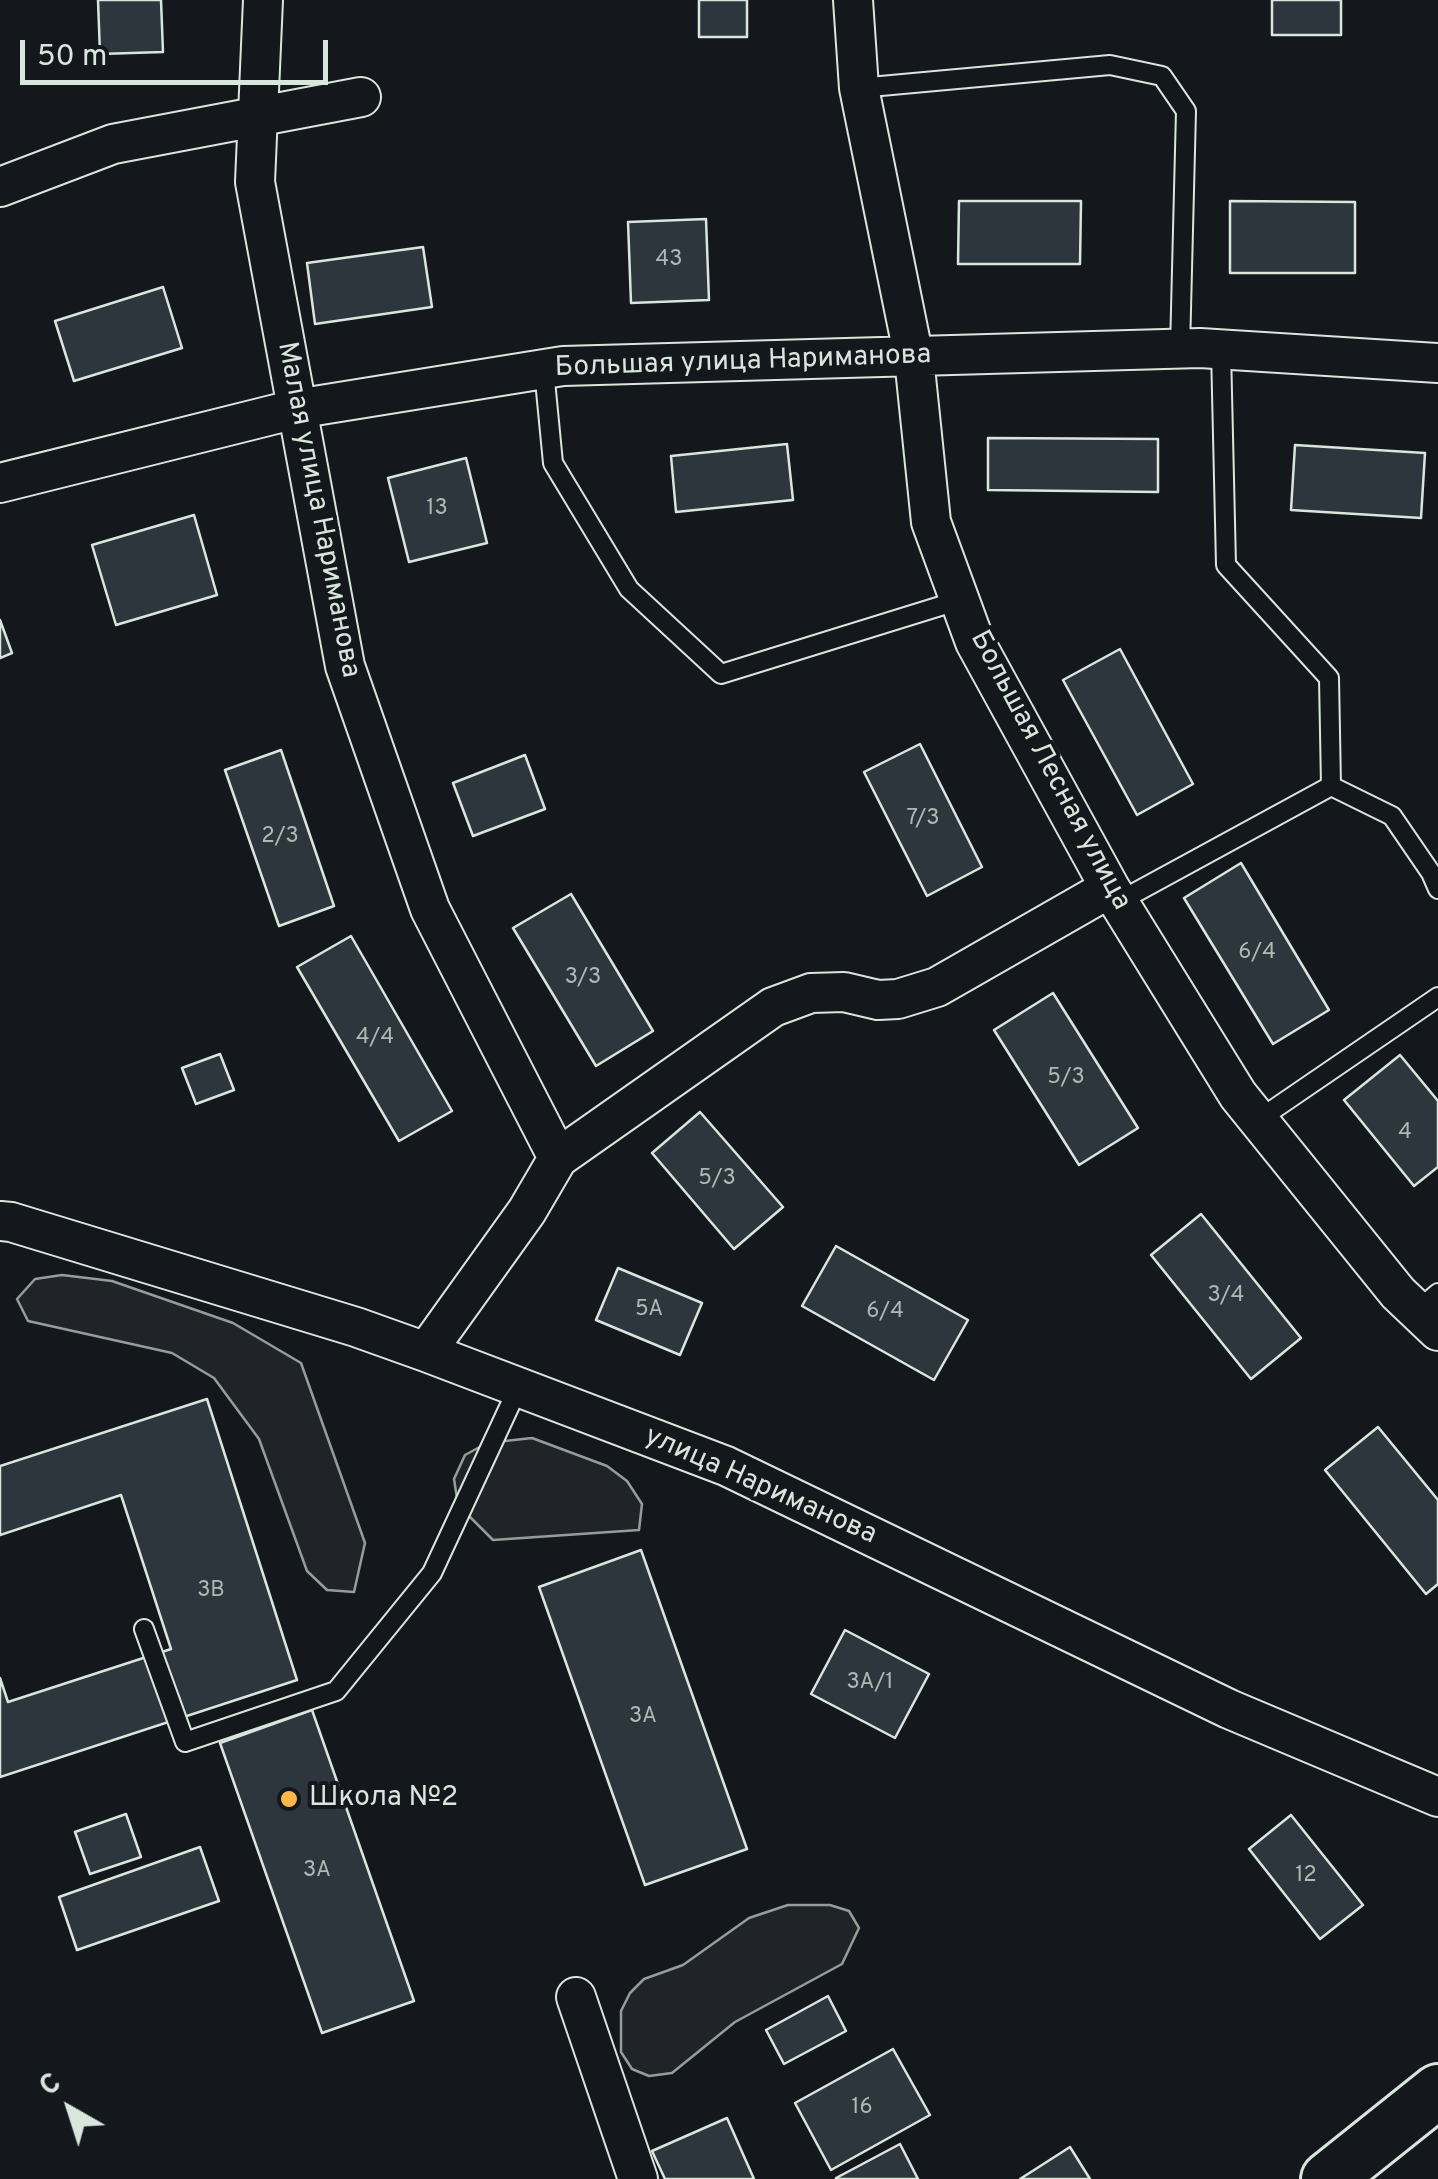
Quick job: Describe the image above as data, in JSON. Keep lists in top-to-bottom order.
{
  "streets": {
    "street": [
      "Большая улица Нариманова",
      "Малая улица Нариманова",
      "Большая Лесная улица",
      "улица Нариманова"
    ]
  },
  "crossings": [
    ["Большая улица Нариманова", "Малая улица Нариманова"],
    ["Большая улица Нариманова", "Большая Лесная улица"]
  ],
  "places": ["Школа №2"],
  "house_numbers": [
    "43",
    "13",
    "7/3",
    "2/3",
    "6/4",
    "3/3",
    "4/4",
    "5/3",
    "4",
    "5/3",
    "3/4",
    "5А",
    "6/4",
    "3В",
    "3А/1",
    "3А",
    "3А",
    "12",
    "16"
  ],
  "scale_bar": "50 m",
  "north": "top left"
}
